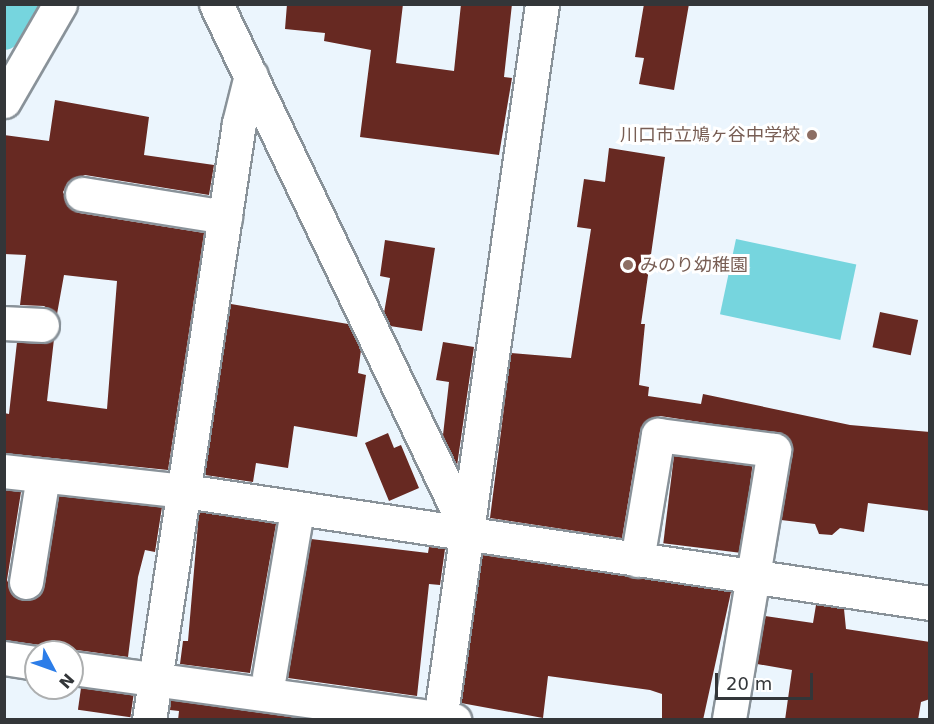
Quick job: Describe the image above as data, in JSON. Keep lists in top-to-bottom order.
{
  "places": ["川口市立鳩ヶ谷中学校", "みのり幼稚園"],
  "scale_bar": "20 m",
  "north": "bottom right"
}
